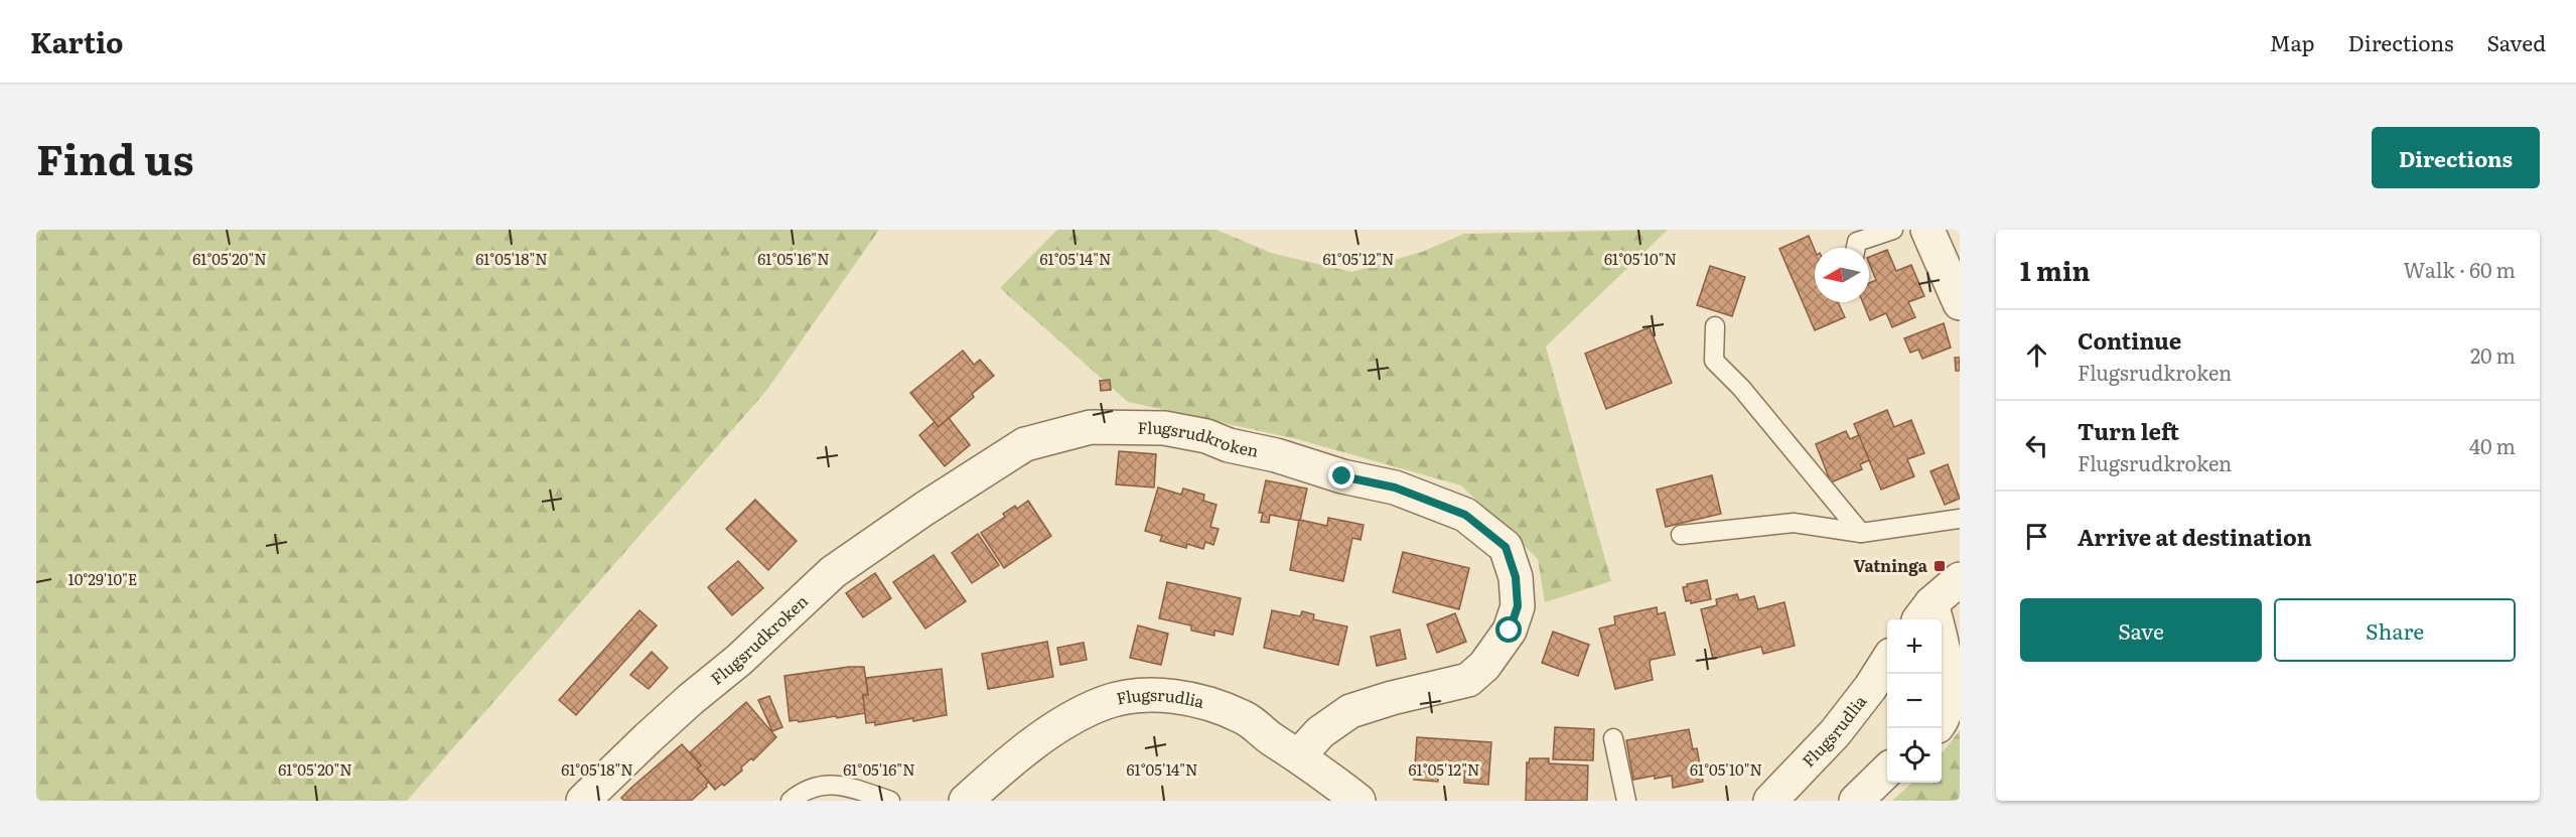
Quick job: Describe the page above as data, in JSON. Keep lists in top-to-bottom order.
{
  "streets": {
    "street": ["Flugsrudkroken", "Flugsrudlia"]
  },
  "crossings": [
    ["Flugsrudkroken", "Flugsrudlia"]
  ],
  "places": {
    "transit": ["Vatninga"]
  },
  "north": "left",
  "page": {
    "header": "Kartio",
    "nav": ["Map", "Directions", "Saved"],
    "title": "Find us",
    "buttons": [
      "Directions",
      ["Save", "Share"]
    ],
    "heading": ["1 min", "Walk · 60 m"],
    "list": [
      ["Continue", "Flugsrudkroken", "20 m"],
      ["Turn left", "Flugsrudkroken", "40 m"],
      "Arrive at destination"
    ],
    "map_buttons": ["+", "−"]
  },
  "coordinates": [
    "61°05'14\"N",
    "61°05'20\"N",
    "61°05'18\"N",
    "61°05'16\"N",
    "61°05'12\"N",
    "61°05'10\"N",
    "10°29'10\"E"
  ]
}
